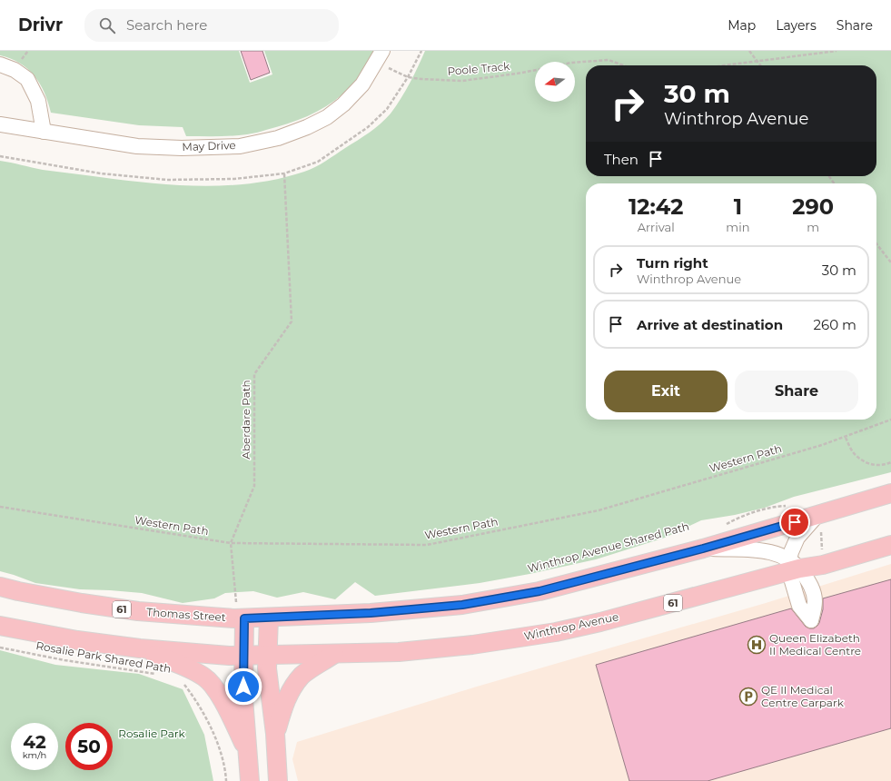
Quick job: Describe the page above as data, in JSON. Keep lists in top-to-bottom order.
{
  "streets": {
    "main road": ["61", "Thomas Street", "Winthrop Avenue"],
    "street": ["May Drive"],
    "path": [
      "Poole Track",
      "Aberdare Path",
      "Western Path",
      "Rosalie Park Shared Path"
    ]
  },
  "crossings": [
    ["Poole Track", "May Drive"],
    ["Aberdare Path", "Western Path"],
    ["61", "Thomas Street"],
    ["61", "Winthrop Avenue"]
  ],
  "parks": ["Rosalie Park"],
  "places": {
    "hospital": ["Queen Elizabeth II Medical Centre"],
    "parking": ["QE II Medical Centre Carpark"]
  },
  "north": "left",
  "page": {
    "header": "Drivr",
    "search": "Search here",
    "nav": ["Map", "Layers", "Share"],
    "turn": ["30 m", "Winthrop Avenue"],
    "then": "Then",
    "eta": [
      "12:42",
      "Arrival",
      "1",
      "min",
      "290",
      "m"
    ],
    "list": [
      {
        "name": "Turn right",
        "note": "Winthrop Avenue",
        "value": "30 m"
      },
      {
        "name": "Arrive at destination",
        "value": "260 m"
      }
    ],
    "buttons": ["Exit", "Share"],
    "speed": "42 km/h",
    "limit": "50"
  }
}
